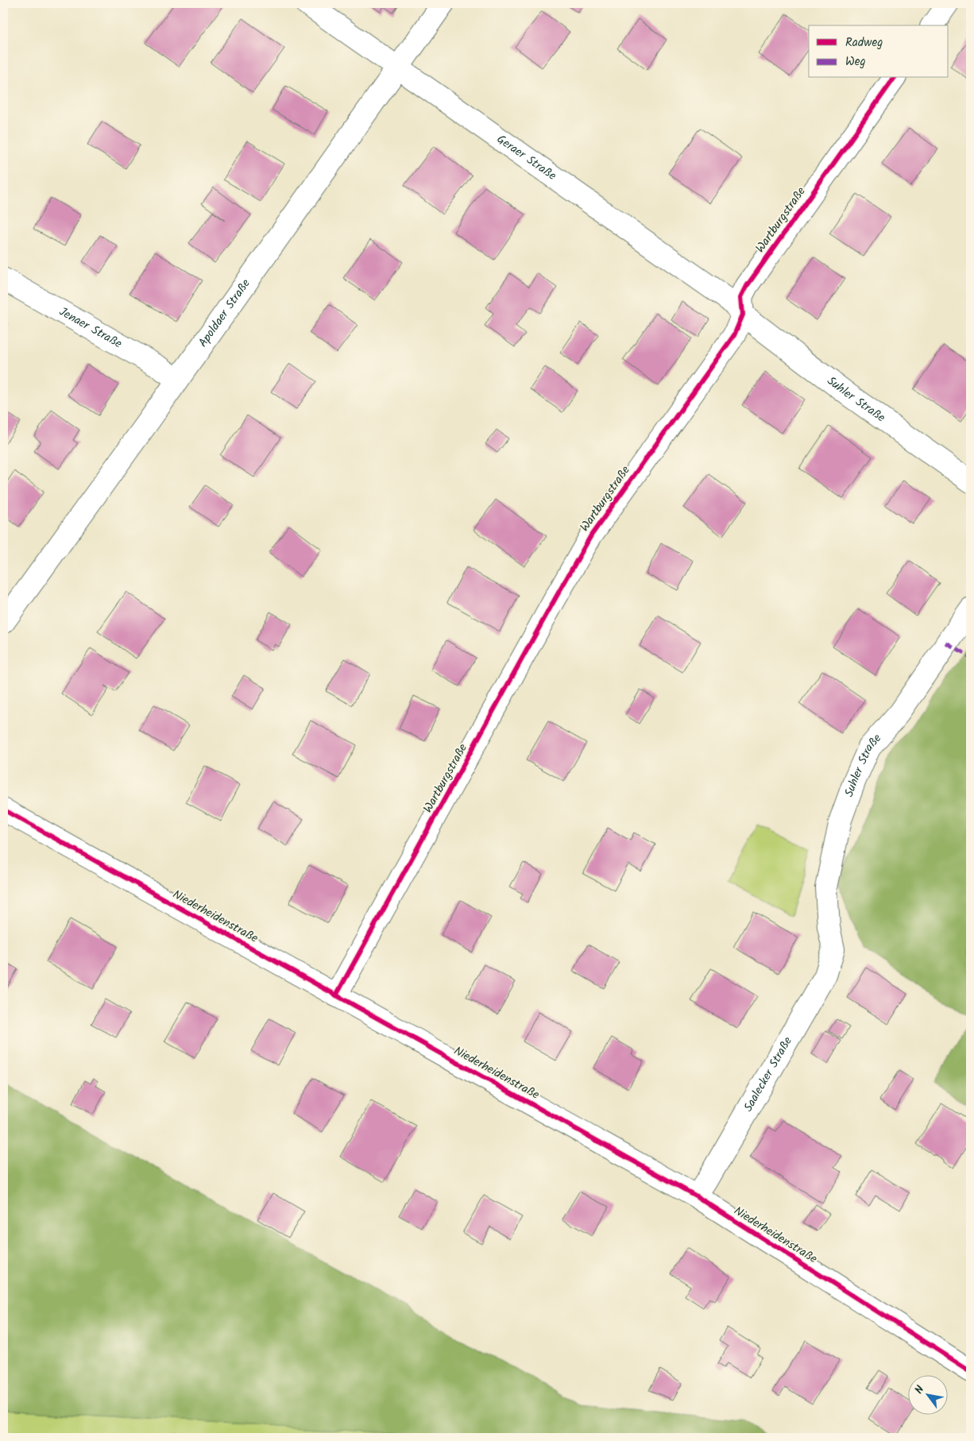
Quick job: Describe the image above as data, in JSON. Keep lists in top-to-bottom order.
{
  "streets": {
    "street": [
      "Geraer Straße",
      "Wartburgstraße",
      "Apoldaer Straße",
      "Jenaer Straße",
      "Suhler Straße",
      "Niederheidenstraße",
      "Saalecker Straße"
    ]
  },
  "crossings": [
    ["Geraer Straße", "Wartburgstraße"],
    ["Geraer Straße", "Apoldaer Straße"],
    ["Geraer Straße", "Suhler Straße"],
    ["Wartburgstraße", "Suhler Straße"],
    ["Wartburgstraße", "Niederheidenstraße"],
    ["Apoldaer Straße", "Jenaer Straße"],
    ["Suhler Straße", "Saalecker Straße"],
    ["Niederheidenstraße", "Saalecker Straße"]
  ],
  "legend": ["Radweg", "Weg"],
  "north": "top left"
}
